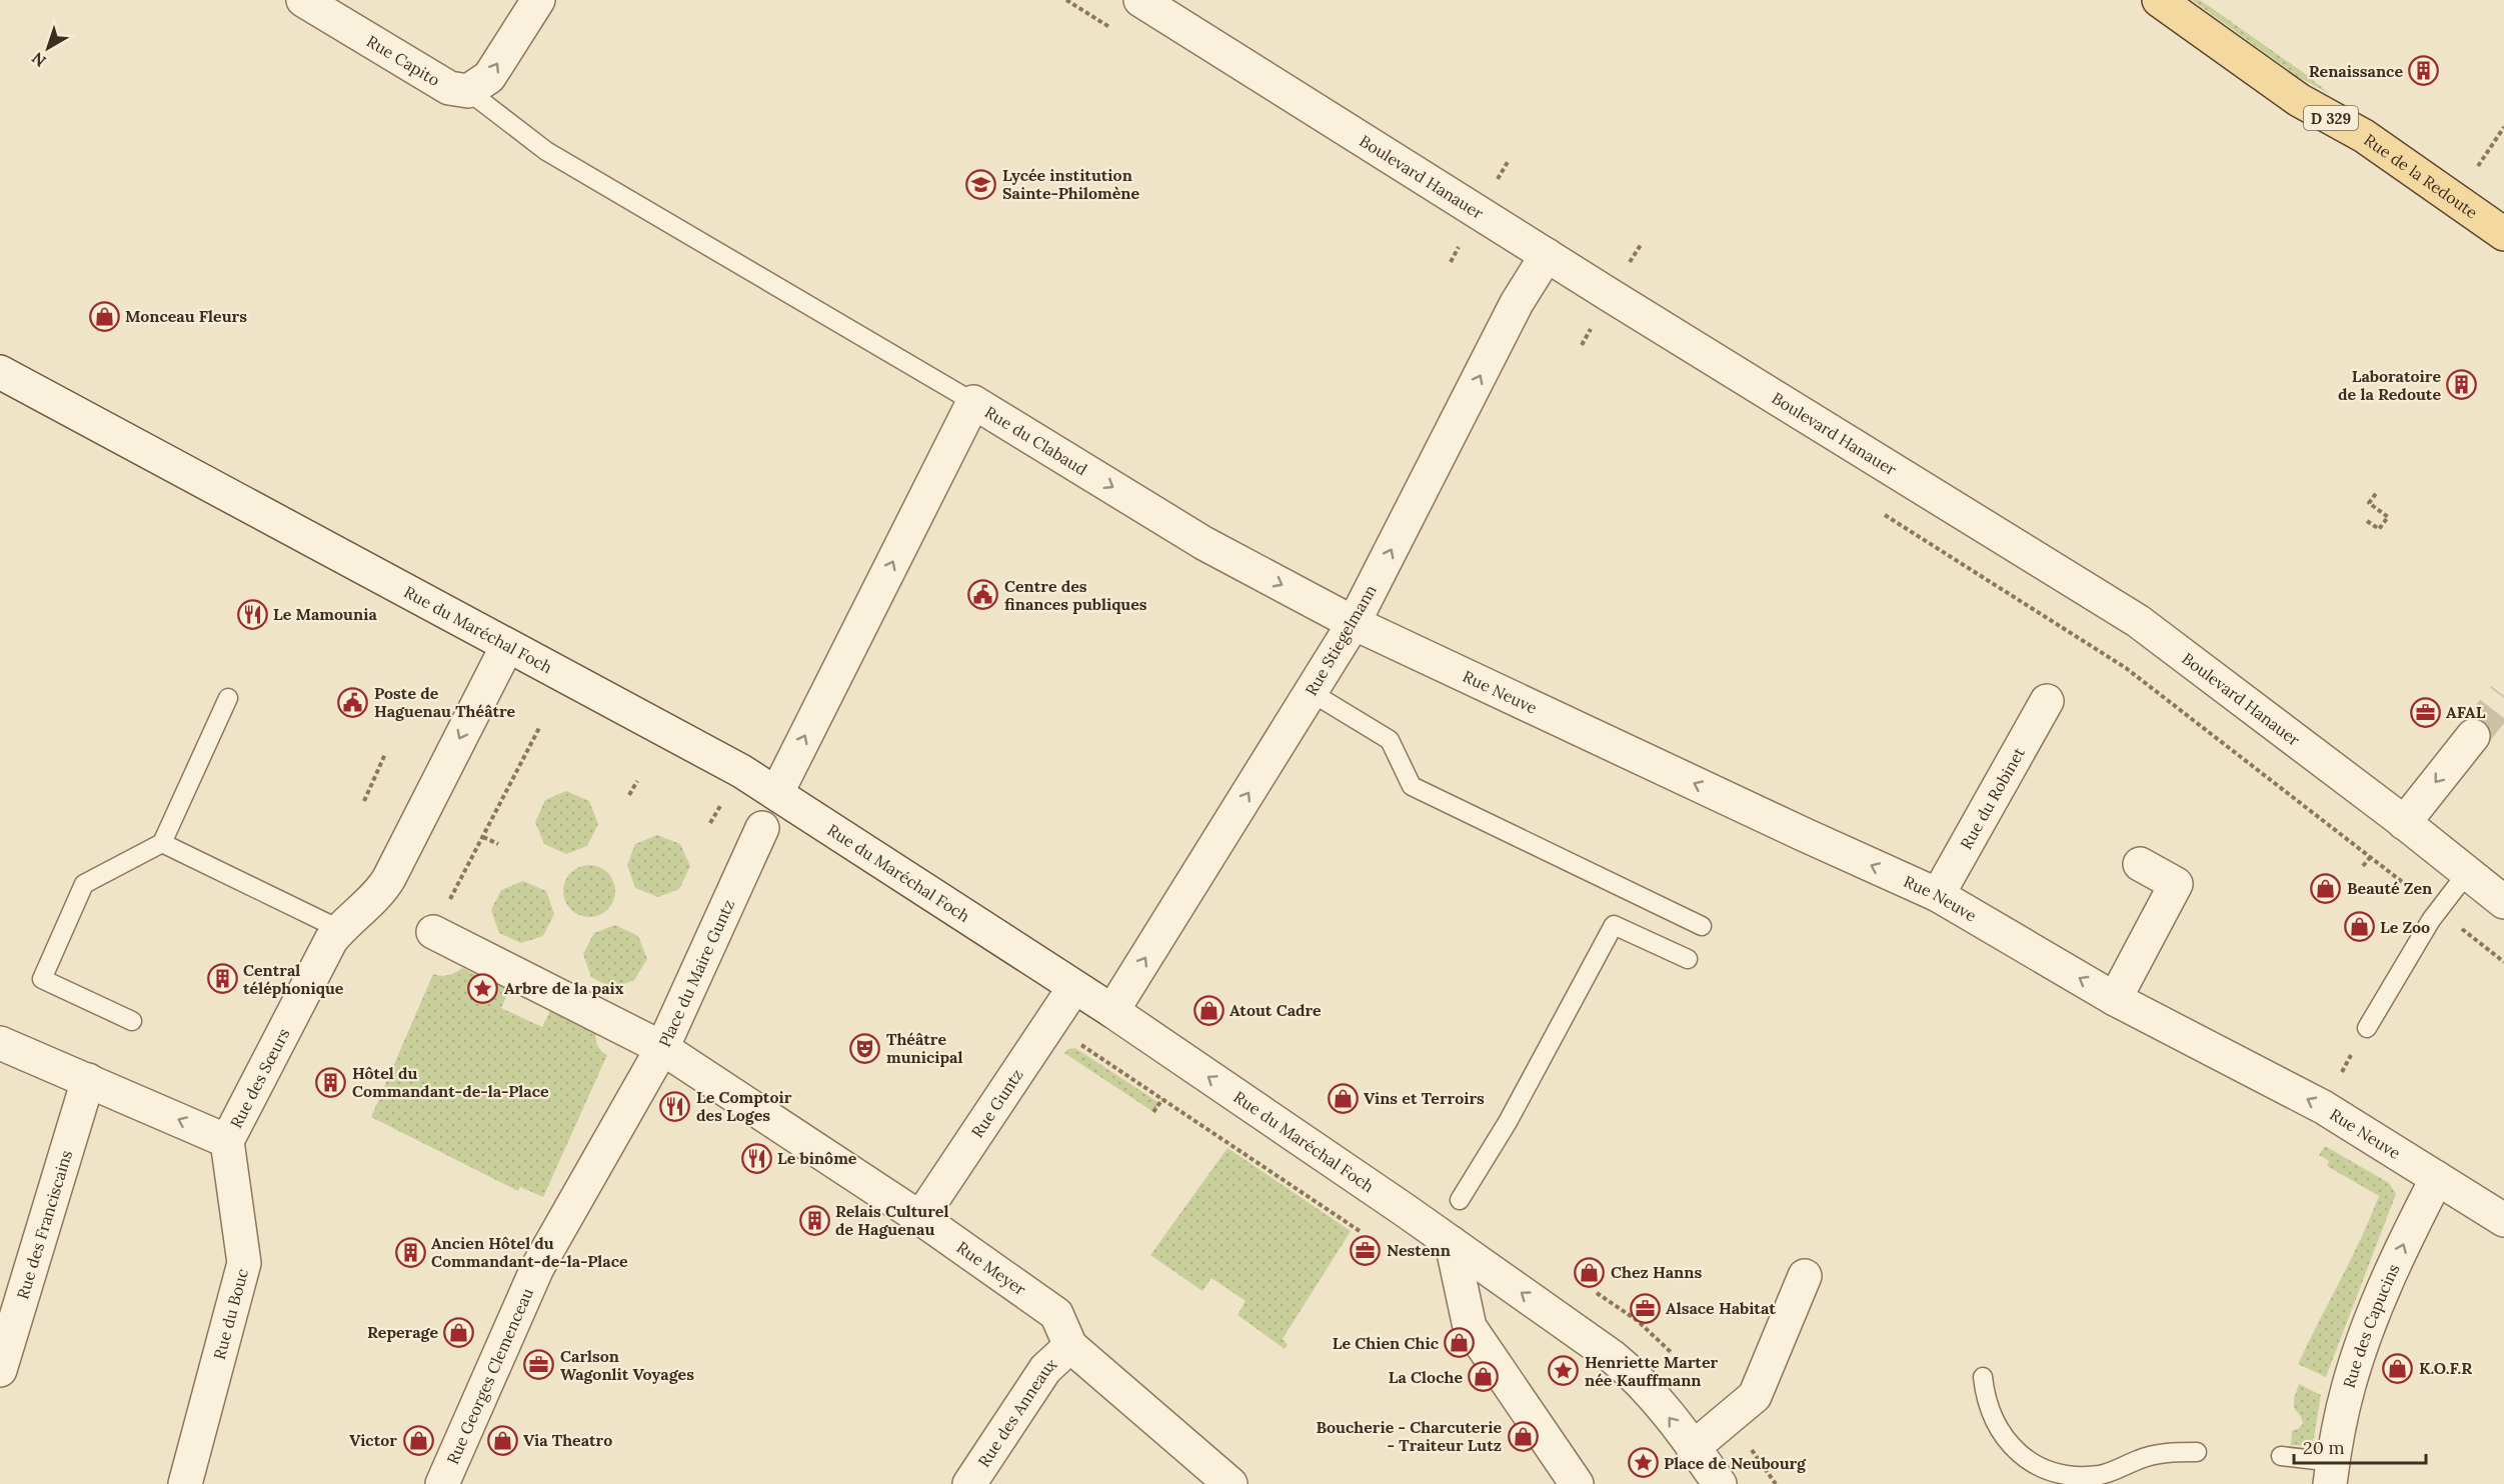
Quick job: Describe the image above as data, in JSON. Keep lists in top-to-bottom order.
{
  "streets": {
    "main road": ["D 329", "Rue de la Redoute"],
    "street": [
      "Rue Capito",
      "Boulevard Hanauer",
      "Rue du Clabaud",
      "Rue du Maréchal Foch",
      "Rue Stiegelmann",
      "Rue Neuve",
      "Rue du Robinet",
      "Place du Maire Guntz",
      "Rue des Sœurs",
      "Rue Guntz",
      "Rue des Franciscains",
      "Rue Meyer",
      "Rue du Bouc",
      "Rue des Capucins",
      "Rue Georges Clemenceau",
      "Rue des Anneaux"
    ]
  },
  "crossings": [
    ["Boulevard Hanauer", "Rue Stiegelmann"],
    ["Rue du Clabaud", "Rue du Maréchal Foch"],
    ["Rue du Clabaud", "Rue Stiegelmann"],
    ["Rue du Clabaud", "Rue Neuve"],
    ["Rue du Maréchal Foch", "Rue Stiegelmann"],
    ["Rue du Maréchal Foch", "Rue des Sœurs"],
    ["Rue du Maréchal Foch", "Rue Guntz"],
    ["Rue Stiegelmann", "Rue Neuve"],
    ["Rue Neuve", "Rue du Robinet"],
    ["Rue Neuve", "Rue des Capucins"],
    ["Place du Maire Guntz", "Rue Meyer"],
    ["Place du Maire Guntz", "Rue Georges Clemenceau"],
    ["Rue des Sœurs", "Rue des Franciscains"],
    ["Rue des Sœurs", "Rue du Bouc"],
    ["Rue Guntz", "Rue Meyer"],
    ["Rue Meyer", "Rue Georges Clemenceau"],
    ["Rue Meyer", "Rue des Anneaux"]
  ],
  "one_way": [
    "Rue du Maréchal Foch",
    "Rue Stiegelmann",
    "Rue Neuve",
    "Rue des Capucins"
  ],
  "places": {
    "building": [
      "Renaissance",
      "Laboratoire de la Redoute",
      "Central téléphonique",
      "Hôtel du Commandant-de-la-Place",
      "Relais Culturel de Haguenau",
      "Ancien Hôtel du Commandant-de-la-Place"
    ],
    "school or university": ["Lycée institution Sainte-Philomène"],
    "shop": [
      "Monceau Fleurs",
      "Beauté Zen",
      "Le Zoo",
      "Atout Cadre",
      "Vins et Terroirs",
      "Chez Hanns",
      "Reperage",
      "Le Chien Chic",
      "K.O.F.R",
      "La Cloche",
      "Boucherie - Charcuterie - Traiteur Lutz",
      "Victor",
      "Via Theatro"
    ],
    "public building": ["Centre des finances publiques", "Poste de Haguenau Théâtre"],
    "restaurant": ["Le Mamounia", "Le Comptoir des Loges", "Le binôme"],
    "office": [
      "AFAL",
      "Nestenn",
      "Alsace Habitat",
      "Carlson Wagonlit Voyages"
    ],
    "place": ["Arbre de la paix", "Henriette Marter née Kauffmann", "Place de Neubourg"],
    "theatre": ["Théâtre municipal"]
  },
  "scale_bar": "20 m",
  "north": "bottom left"
}
